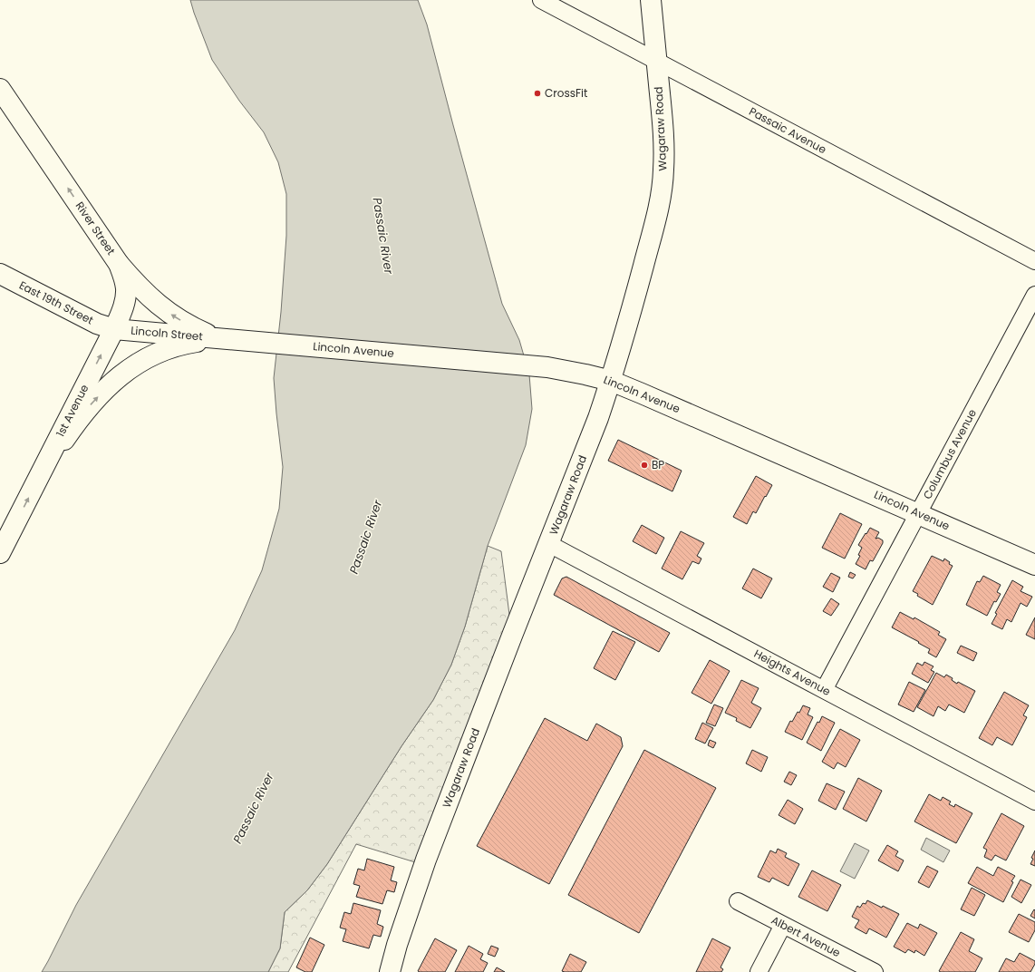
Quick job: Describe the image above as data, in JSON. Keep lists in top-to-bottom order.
{
  "streets": {
    "main road": [
      "Wagaraw Road",
      "River Street",
      "East 19th Street",
      "Lincoln Street",
      "Lincoln Avenue",
      "1st Avenue"
    ],
    "street": [
      "Passaic Avenue",
      "Columbus Avenue",
      "Heights Avenue",
      "Albert Avenue"
    ]
  },
  "crossings": [
    ["Wagaraw Road", "Passaic Avenue"],
    ["Wagaraw Road", "Lincoln Avenue"],
    ["Wagaraw Road", "Heights Avenue"],
    ["River Street", "Lincoln Street"],
    ["River Street", "Lincoln Avenue"],
    ["River Street", "1st Avenue"],
    ["East 19th Street", "Lincoln Street"],
    ["East 19th Street", "1st Avenue"],
    ["Lincoln Street", "Lincoln Avenue"],
    ["Lincoln Street", "1st Avenue"],
    ["Lincoln Avenue", "Columbus Avenue"],
    ["Columbus Avenue", "Heights Avenue"]
  ],
  "one_way": ["River Street", "1st Avenue"],
  "water": ["Passaic River"],
  "places": ["CrossFit", "BP"]
}
